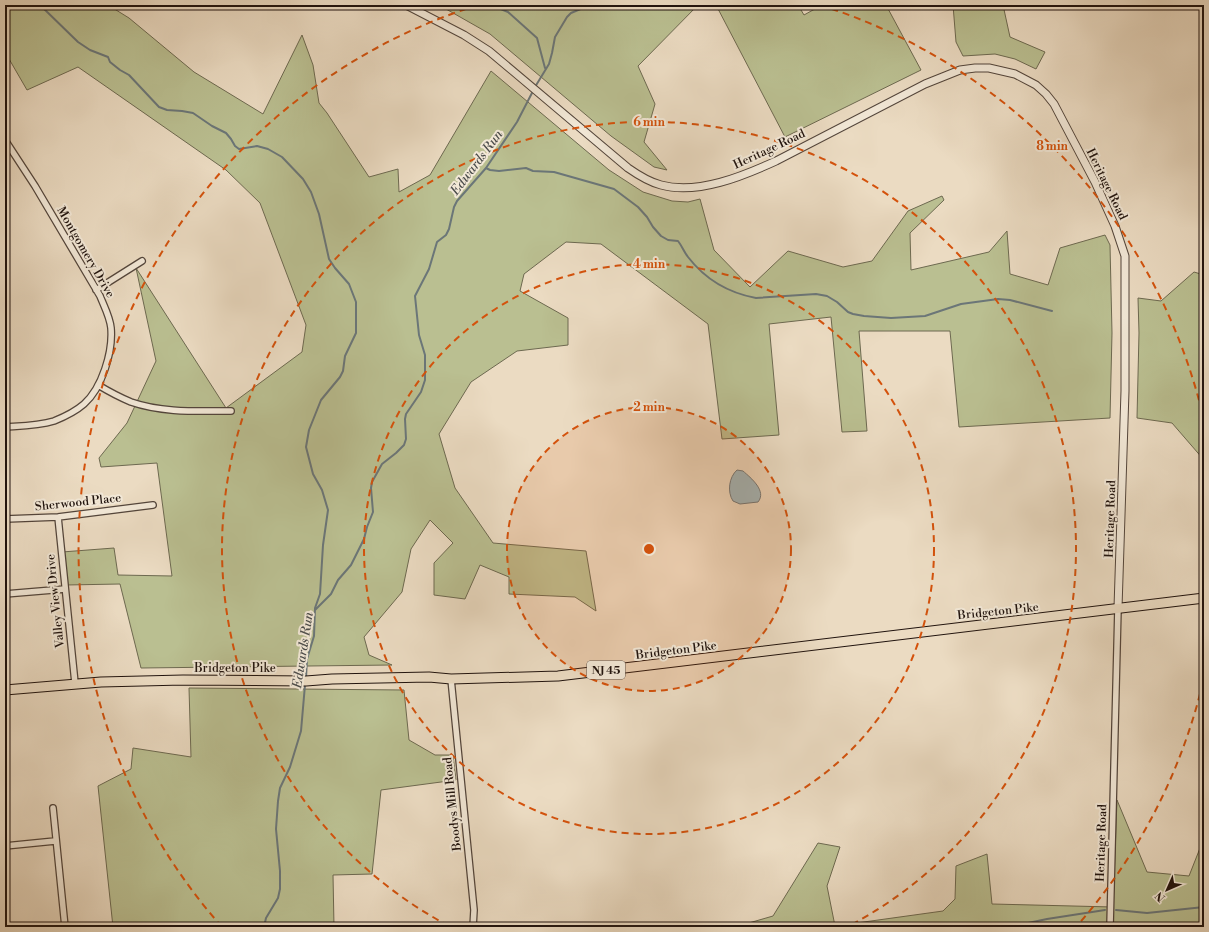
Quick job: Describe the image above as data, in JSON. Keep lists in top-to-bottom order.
{
  "streets": {
    "main road": ["Bridgeton Pike", "NJ 45"],
    "street": [
      "Heritage Road",
      "Montgomery Drive",
      "Sherwood Place",
      "Valley View Drive",
      "Boodys Mill Road"
    ]
  },
  "crossings": [
    ["Heritage Road", "Bridgeton Pike"],
    ["Sherwood Place", "Valley View Drive"],
    ["Valley View Drive", "Bridgeton Pike"],
    ["Bridgeton Pike", "Boodys Mill Road"]
  ],
  "water": ["Edwards Run"],
  "north": "bottom left",
  "rings": [
    "6 min",
    "8 min",
    "4 min",
    "2 min"
  ]
}
